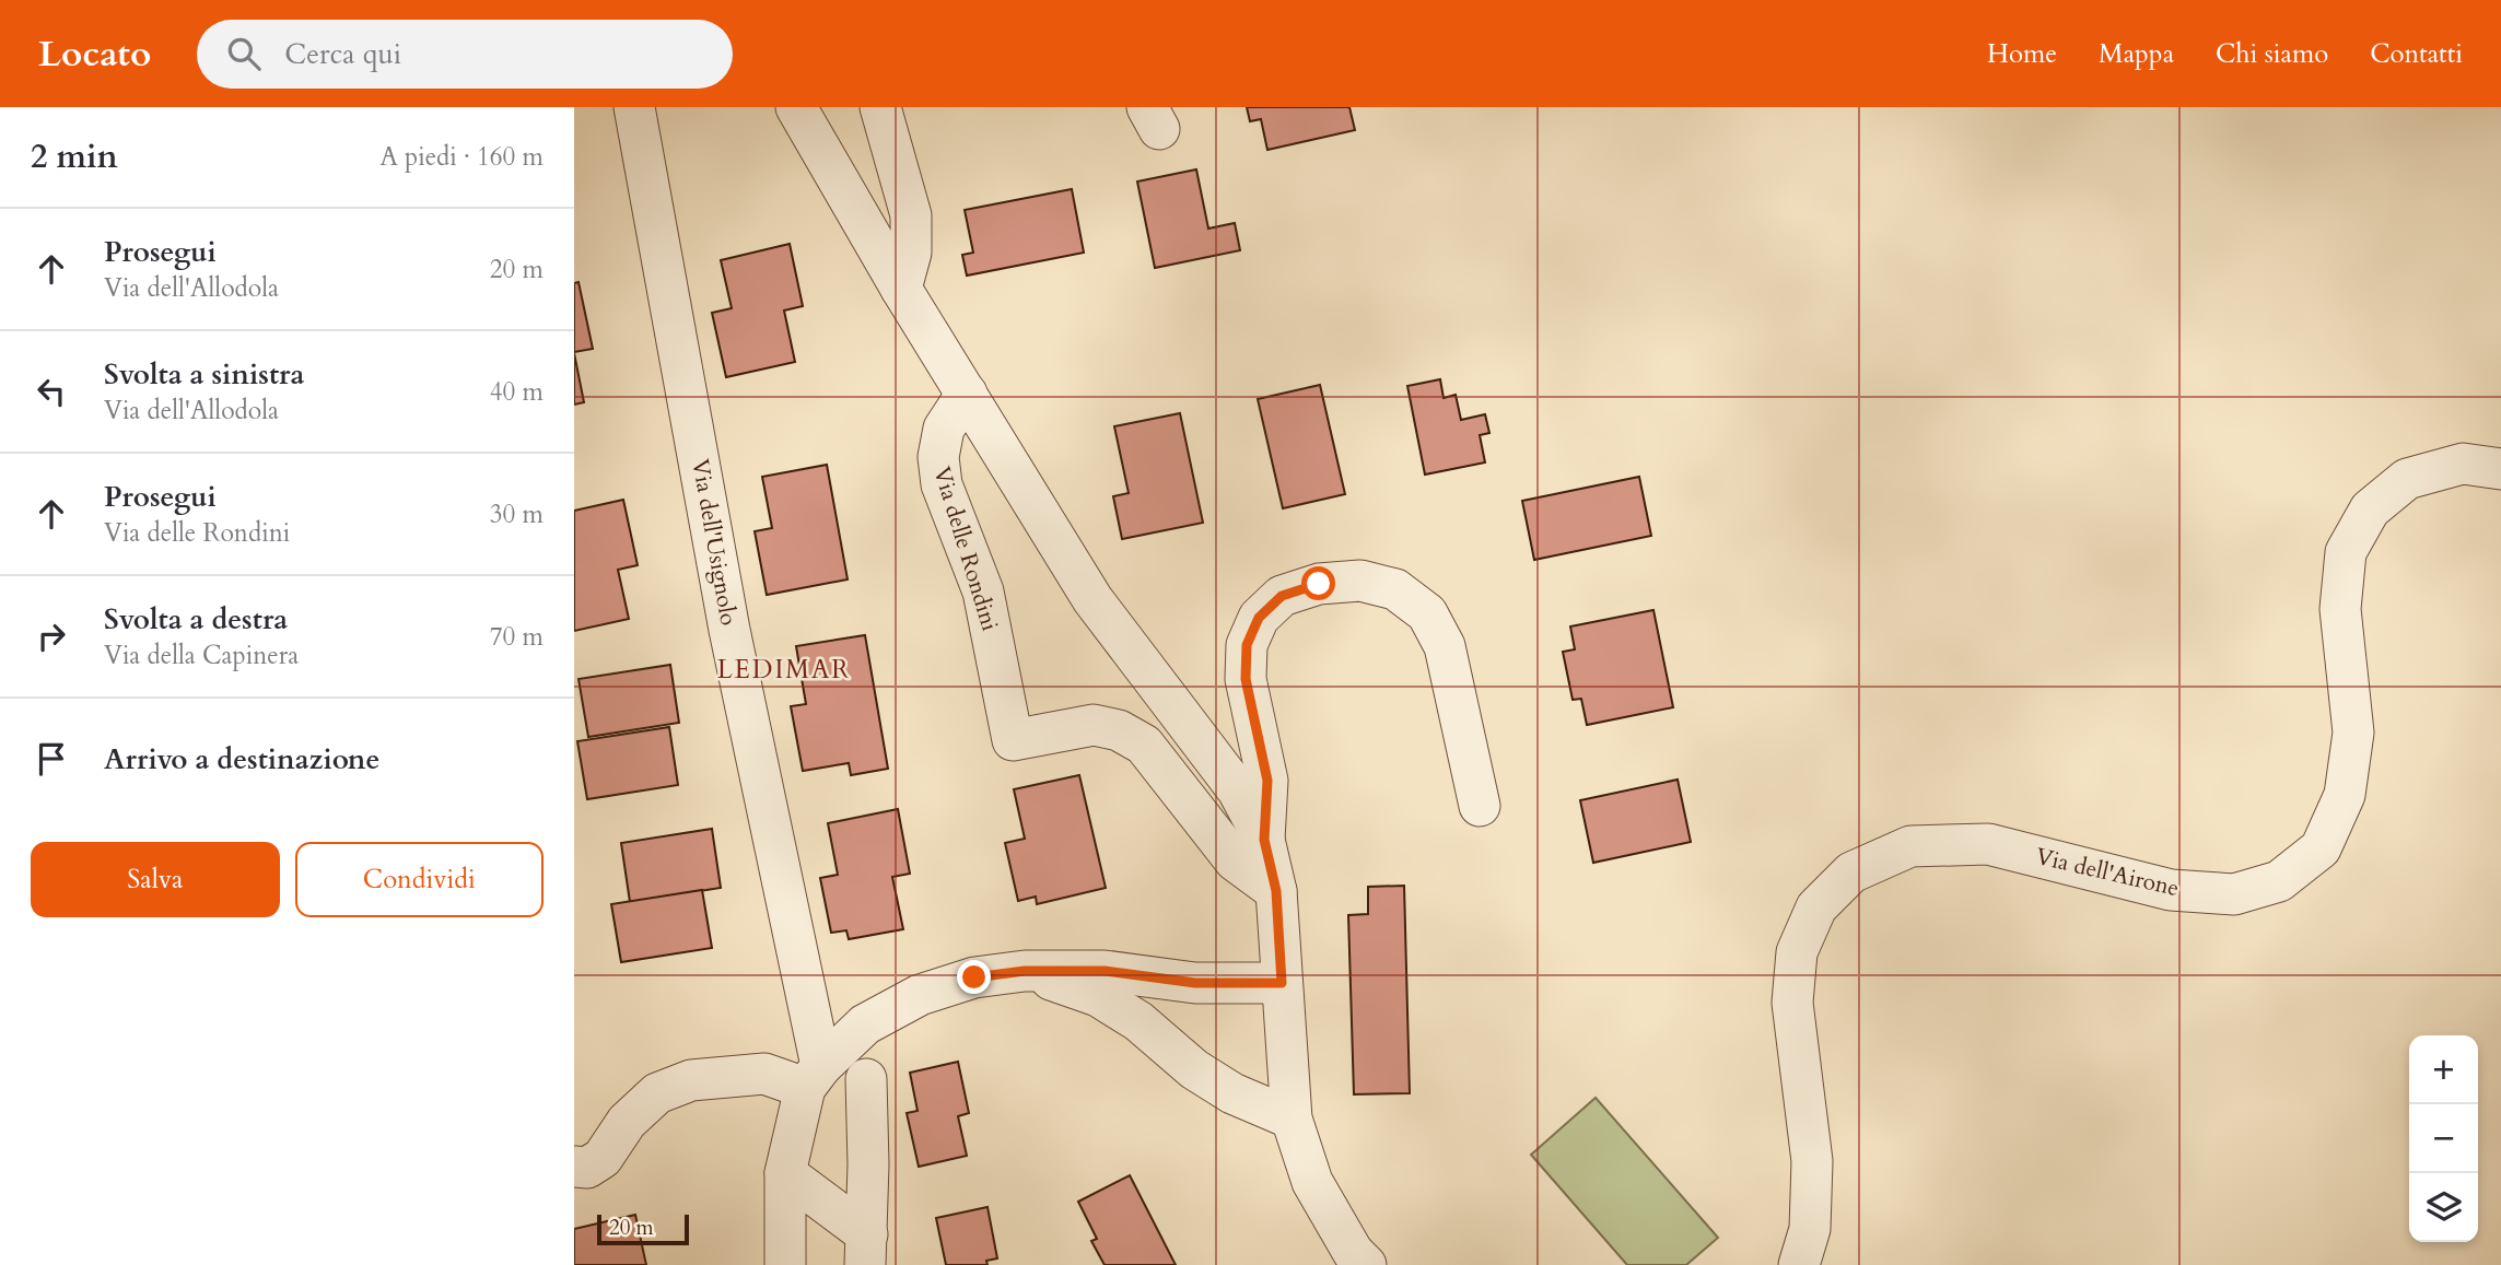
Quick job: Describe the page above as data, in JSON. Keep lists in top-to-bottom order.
{
  "streets": {
    "street": ["Via dell'Usignolo", "Via delle Rondini", "Via dell'Airone"]
  },
  "districts": ["LEDIMAR"],
  "scale_bar": "20 m",
  "page": {
    "header": "Locato",
    "search": "Cerca qui",
    "nav": [
      "Home",
      "Mappa",
      "Chi siamo",
      "Contatti"
    ],
    "heading": ["2 min", "A piedi · 160 m"],
    "list": [
      ["Prosegui", "Via dell'Allodola", "20 m"],
      ["Svolta a sinistra", "Via dell'Allodola", "40 m"],
      ["Prosegui", "Via delle Rondini", "30 m"],
      ["Svolta a destra", "Via della Capinera", "70 m"],
      "Arrivo a destinazione"
    ],
    "buttons": ["Salva", "Condividi"],
    "map_buttons": ["+", "−"],
    "scale": "20 m"
  }
}
